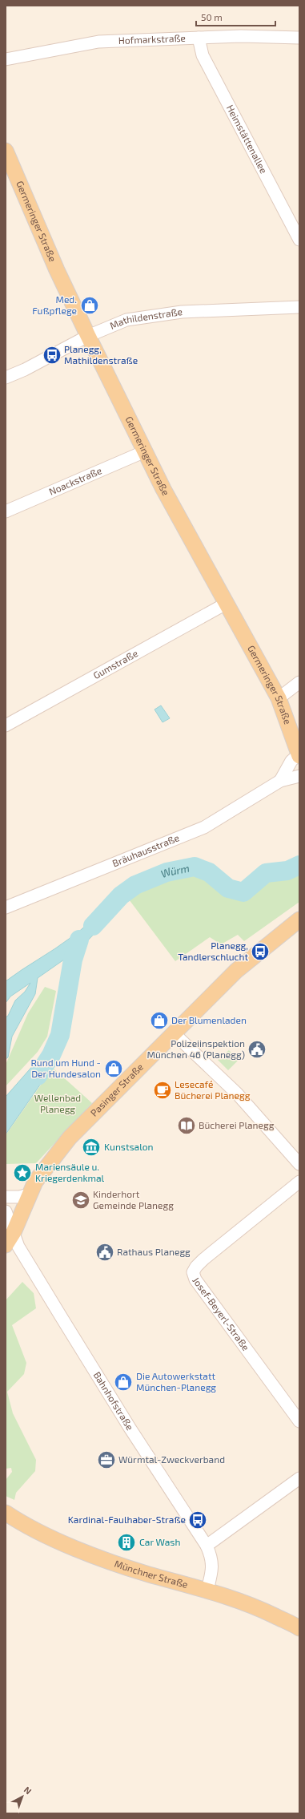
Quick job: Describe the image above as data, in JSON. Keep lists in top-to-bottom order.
{
  "streets": {
    "main road": ["Germeringer Straße", "Pasinger Straße", "Münchner Straße"],
    "street": [
      "Hofmarkstraße",
      "Heimstättenallee",
      "Mathildenstraße",
      "Noackstraße",
      "Gumstraße",
      "Bräuhausstraße",
      "Josef-Beyerl-Straße",
      "Bahnhofstraße"
    ]
  },
  "crossings": [
    ["Hofmarkstraße", "Heimstättenallee"],
    ["Germeringer Straße", "Mathildenstraße"],
    ["Germeringer Straße", "Noackstraße"],
    ["Germeringer Straße", "Gumstraße"],
    ["Germeringer Straße", "Bräuhausstraße"],
    ["Pasinger Straße", "Bahnhofstraße"],
    ["Bahnhofstraße", "Münchner Straße"]
  ],
  "water": ["Würm"],
  "parks": ["Wellenbad Planegg"],
  "places": {
    "shop": [
      "Med. Fußpflege",
      "Der Blumenladen",
      "Rund um Hund - Der Hundesalon",
      "Die Autowerkstatt München-Planegg"
    ],
    "bus stop": ["Planegg, Mathildenstraße", "Planegg, Tandlerschlucht", "Kardinal-Faulhaber-Straße"],
    "public building": ["Polizeiinspektion München 46 (Planegg)", "Rathaus Planegg"],
    "cafe": ["Lesecafé Bücherei Planegg"],
    "library": ["Bücherei Planegg"],
    "museum": ["Kunstsalon"],
    "place": ["Mariensäule u. Kriegerdenkmal"],
    "school or university": ["Kinderhort Gemeinde Planegg"],
    "office": ["Würmtal-Zweckverband"],
    "building": ["Car Wash"]
  },
  "scale_bar": "50 m",
  "north": "top right"
}
